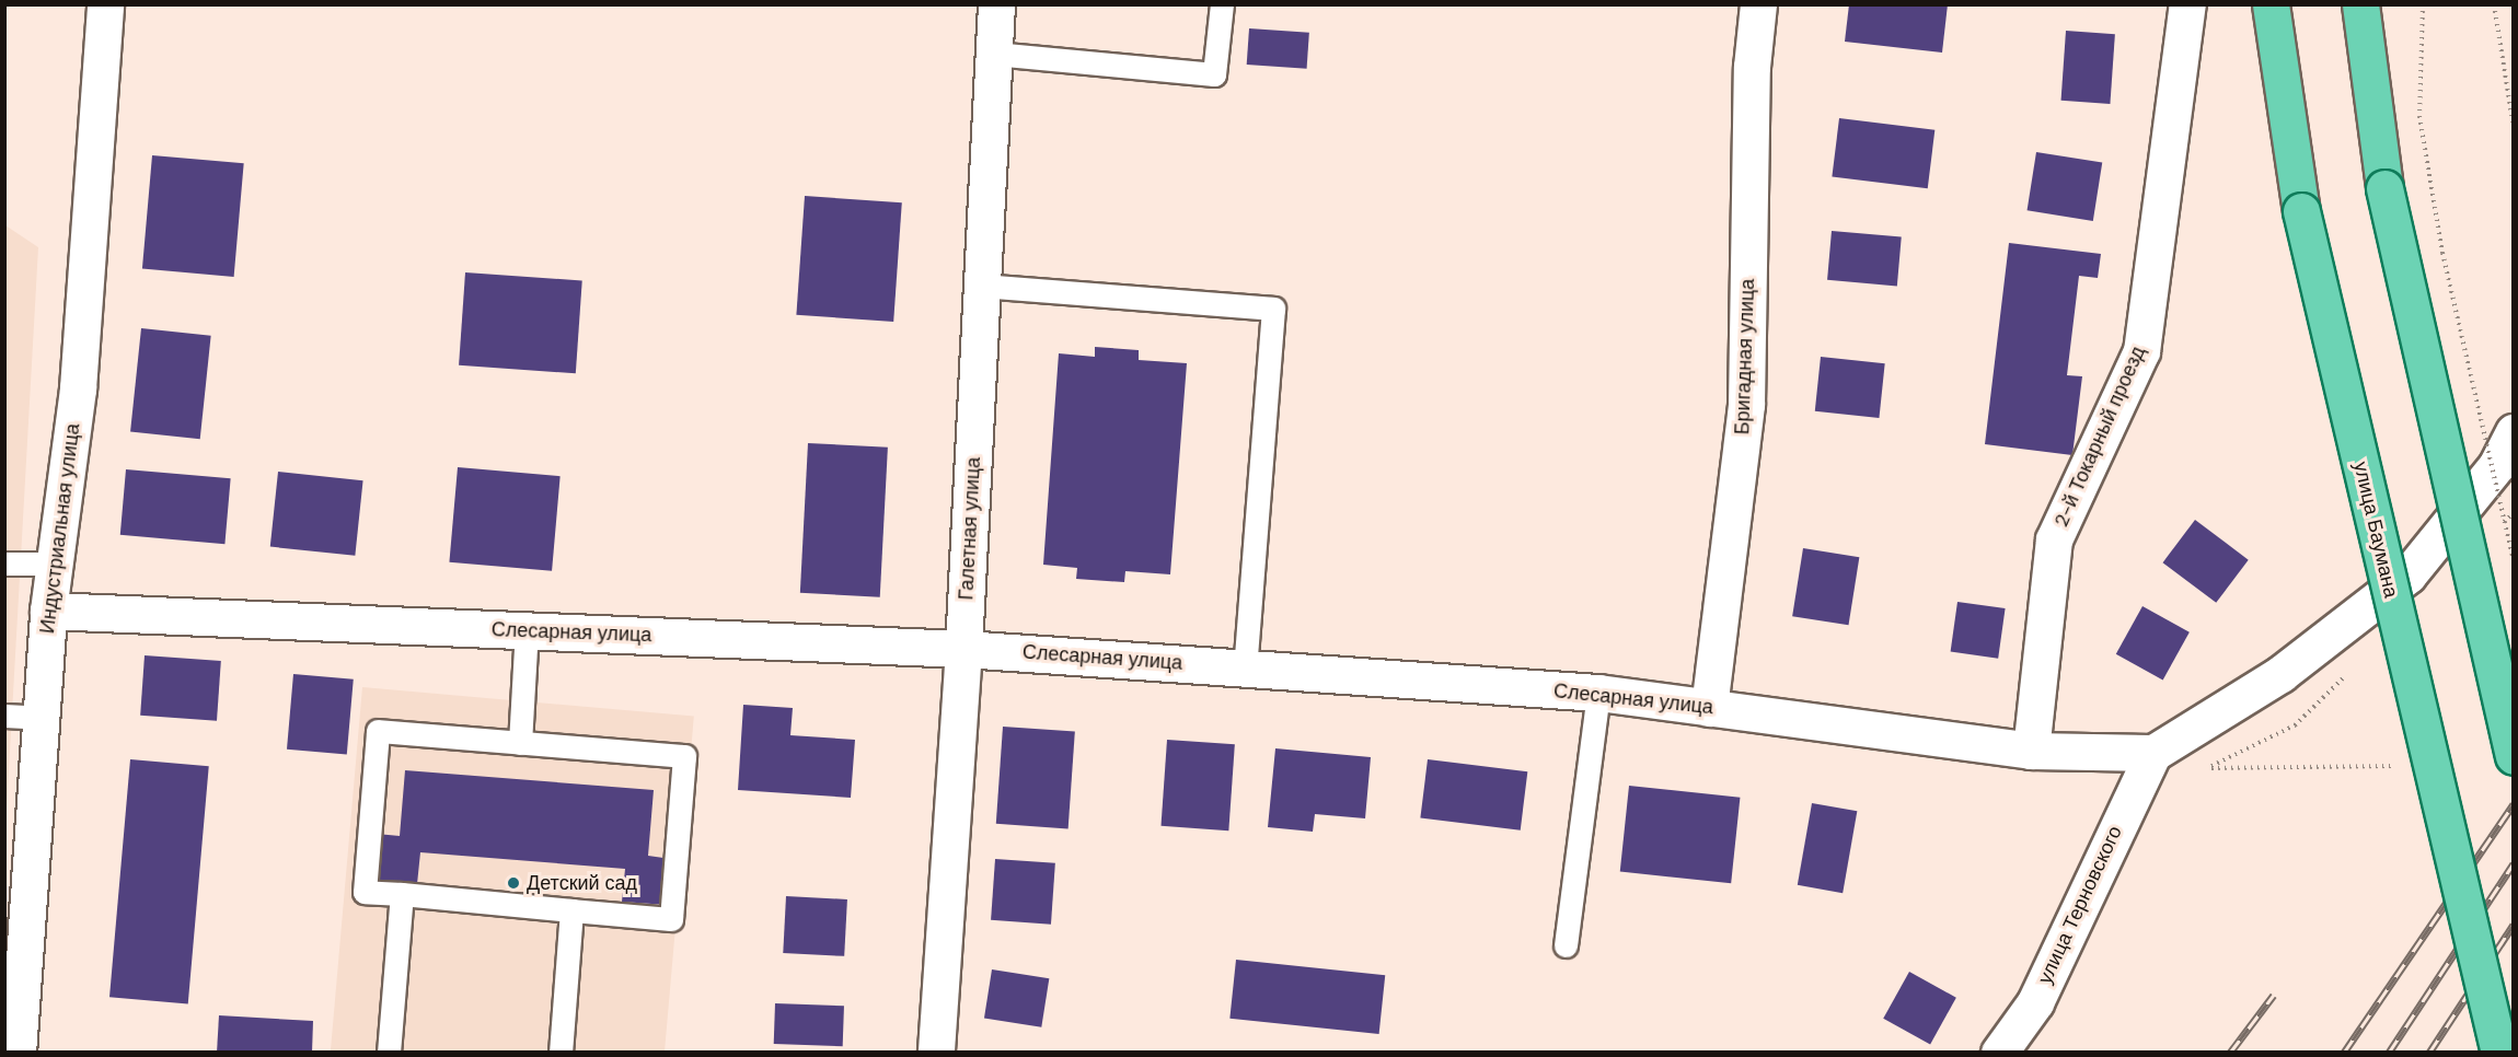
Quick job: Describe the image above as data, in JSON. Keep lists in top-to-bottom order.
{
  "streets": {
    "main road": ["улица Баумана"],
    "street": [
      "Бригадная улица",
      "2-й Токарный проезд",
      "Индустриальная улица",
      "Галетная улица",
      "Слесарная улица",
      "улица Терновского"
    ]
  },
  "crossings": [
    ["Бригадная улица", "Слесарная улица"],
    ["2-й Токарный проезд", "Слесарная улица"],
    ["Индустриальная улица", "Слесарная улица"],
    ["Галетная улица", "Слесарная улица"],
    ["Слесарная улица", "улица Терновского"]
  ],
  "places": ["Детский сад"]
}
